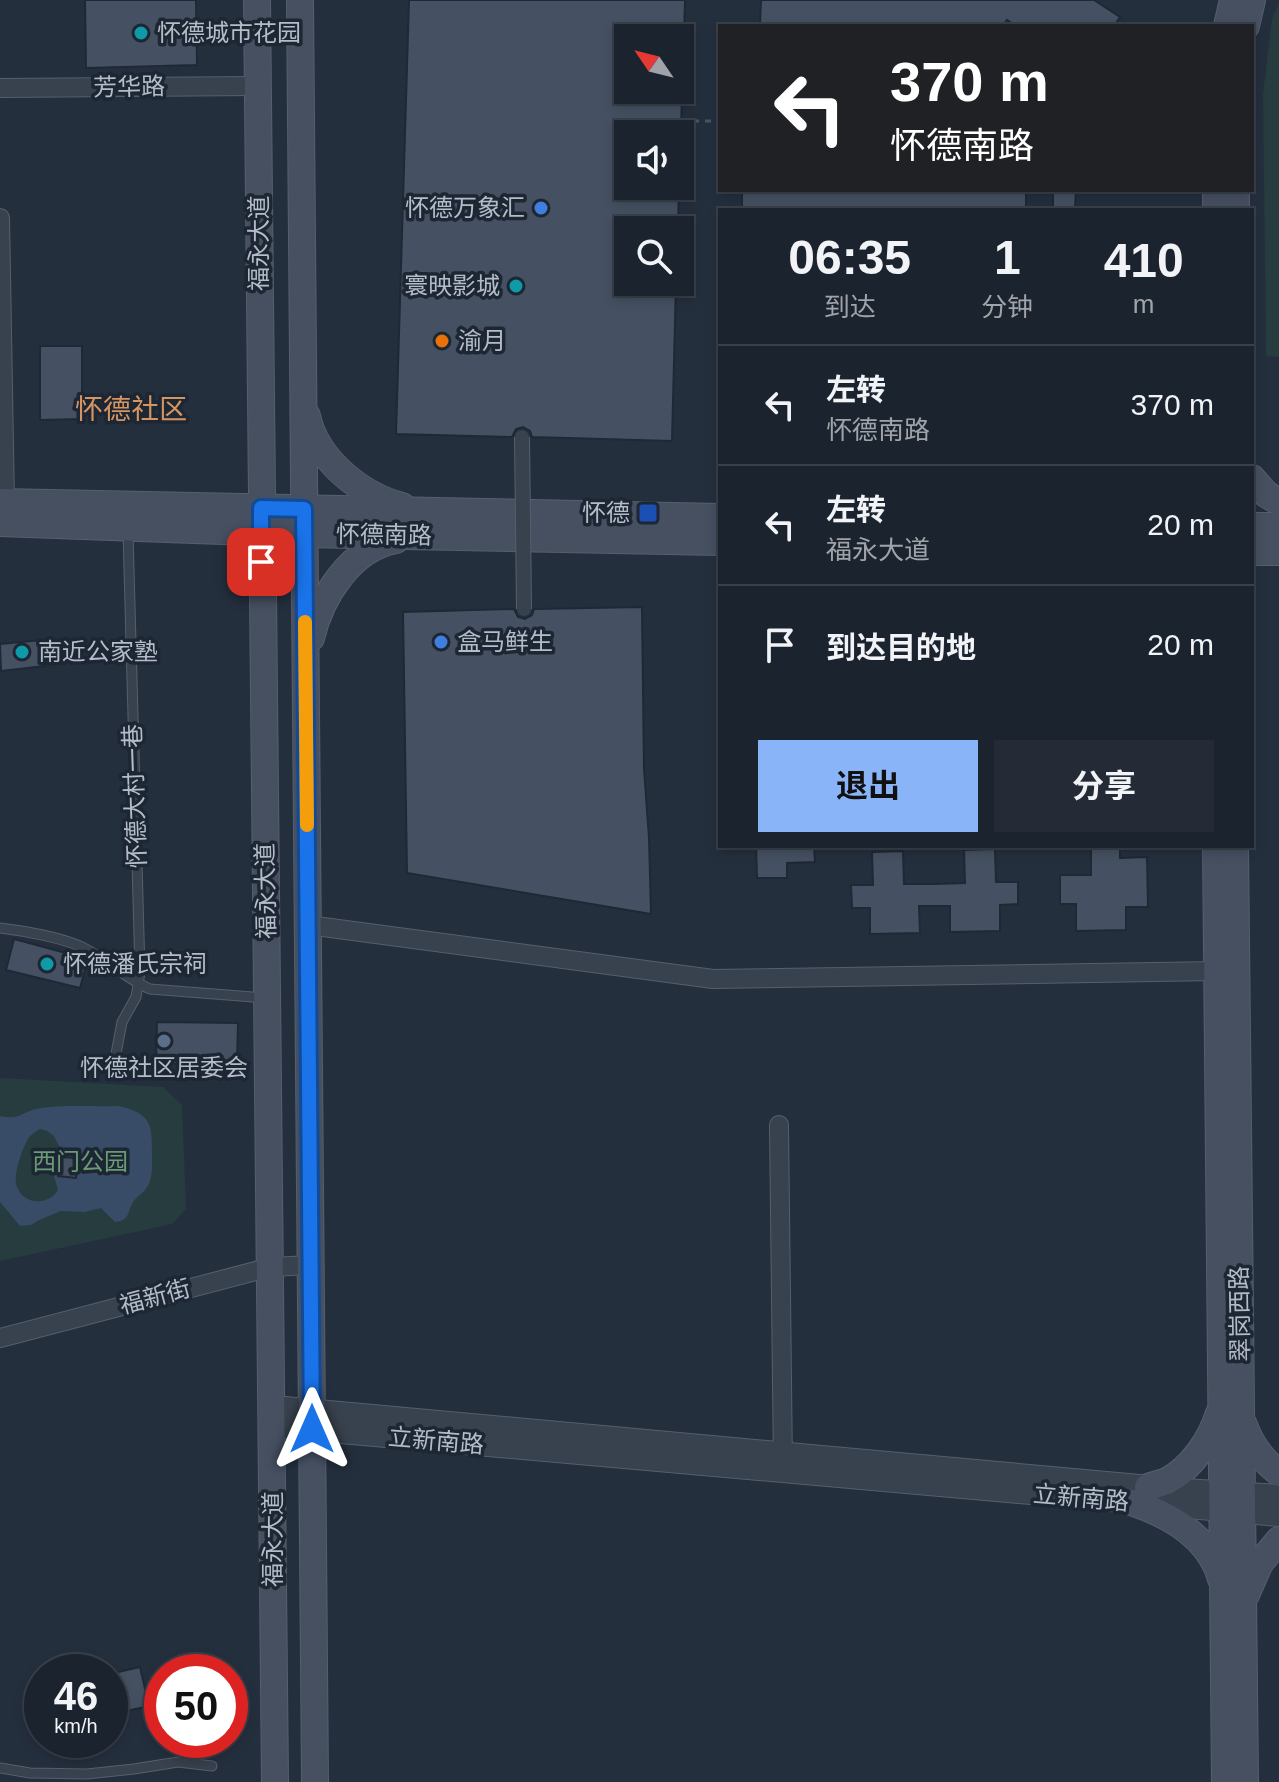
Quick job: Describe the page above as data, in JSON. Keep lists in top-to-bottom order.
{
  "streets": {
    "main road": ["福永大道", "怀德南路", "翠岗西路"],
    "street": ["芳华路", "福新街", "立新南路"],
    "lane": ["怀德大村一巷"]
  },
  "crossings": [
    ["芳华路", "福永大道"],
    ["福永大道", "怀德南路"],
    ["福永大道", "福新街"],
    ["福永大道", "立新南路"],
    ["怀德南路", "怀德大村一巷"],
    ["翠岗西路", "立新南路"]
  ],
  "districts": ["怀德社区"],
  "parks": ["西门公园"],
  "places": {
    "other": [
      "怀德城市花园",
      "怀德万象汇",
      "寰映影城",
      "渝月",
      "盒马鲜生",
      "南近公家塾",
      "怀德潘氏宗祠",
      "怀德社区居委会"
    ],
    "transit": ["怀德"]
  },
  "north": "top left",
  "page": {
    "turn": ["370 m", "怀德南路"],
    "eta": [
      "06:35",
      "到达",
      "1",
      "分钟",
      "410",
      "m"
    ],
    "list": [
      {
        "name": "左转",
        "note": "怀德南路",
        "value": "370 m"
      },
      {
        "name": "左转",
        "note": "福永大道",
        "value": "20 m"
      },
      {
        "name": "到达目的地",
        "value": "20 m"
      }
    ],
    "buttons": ["退出", "分享"],
    "speed": "46 km/h",
    "limit": "50"
  }
}
